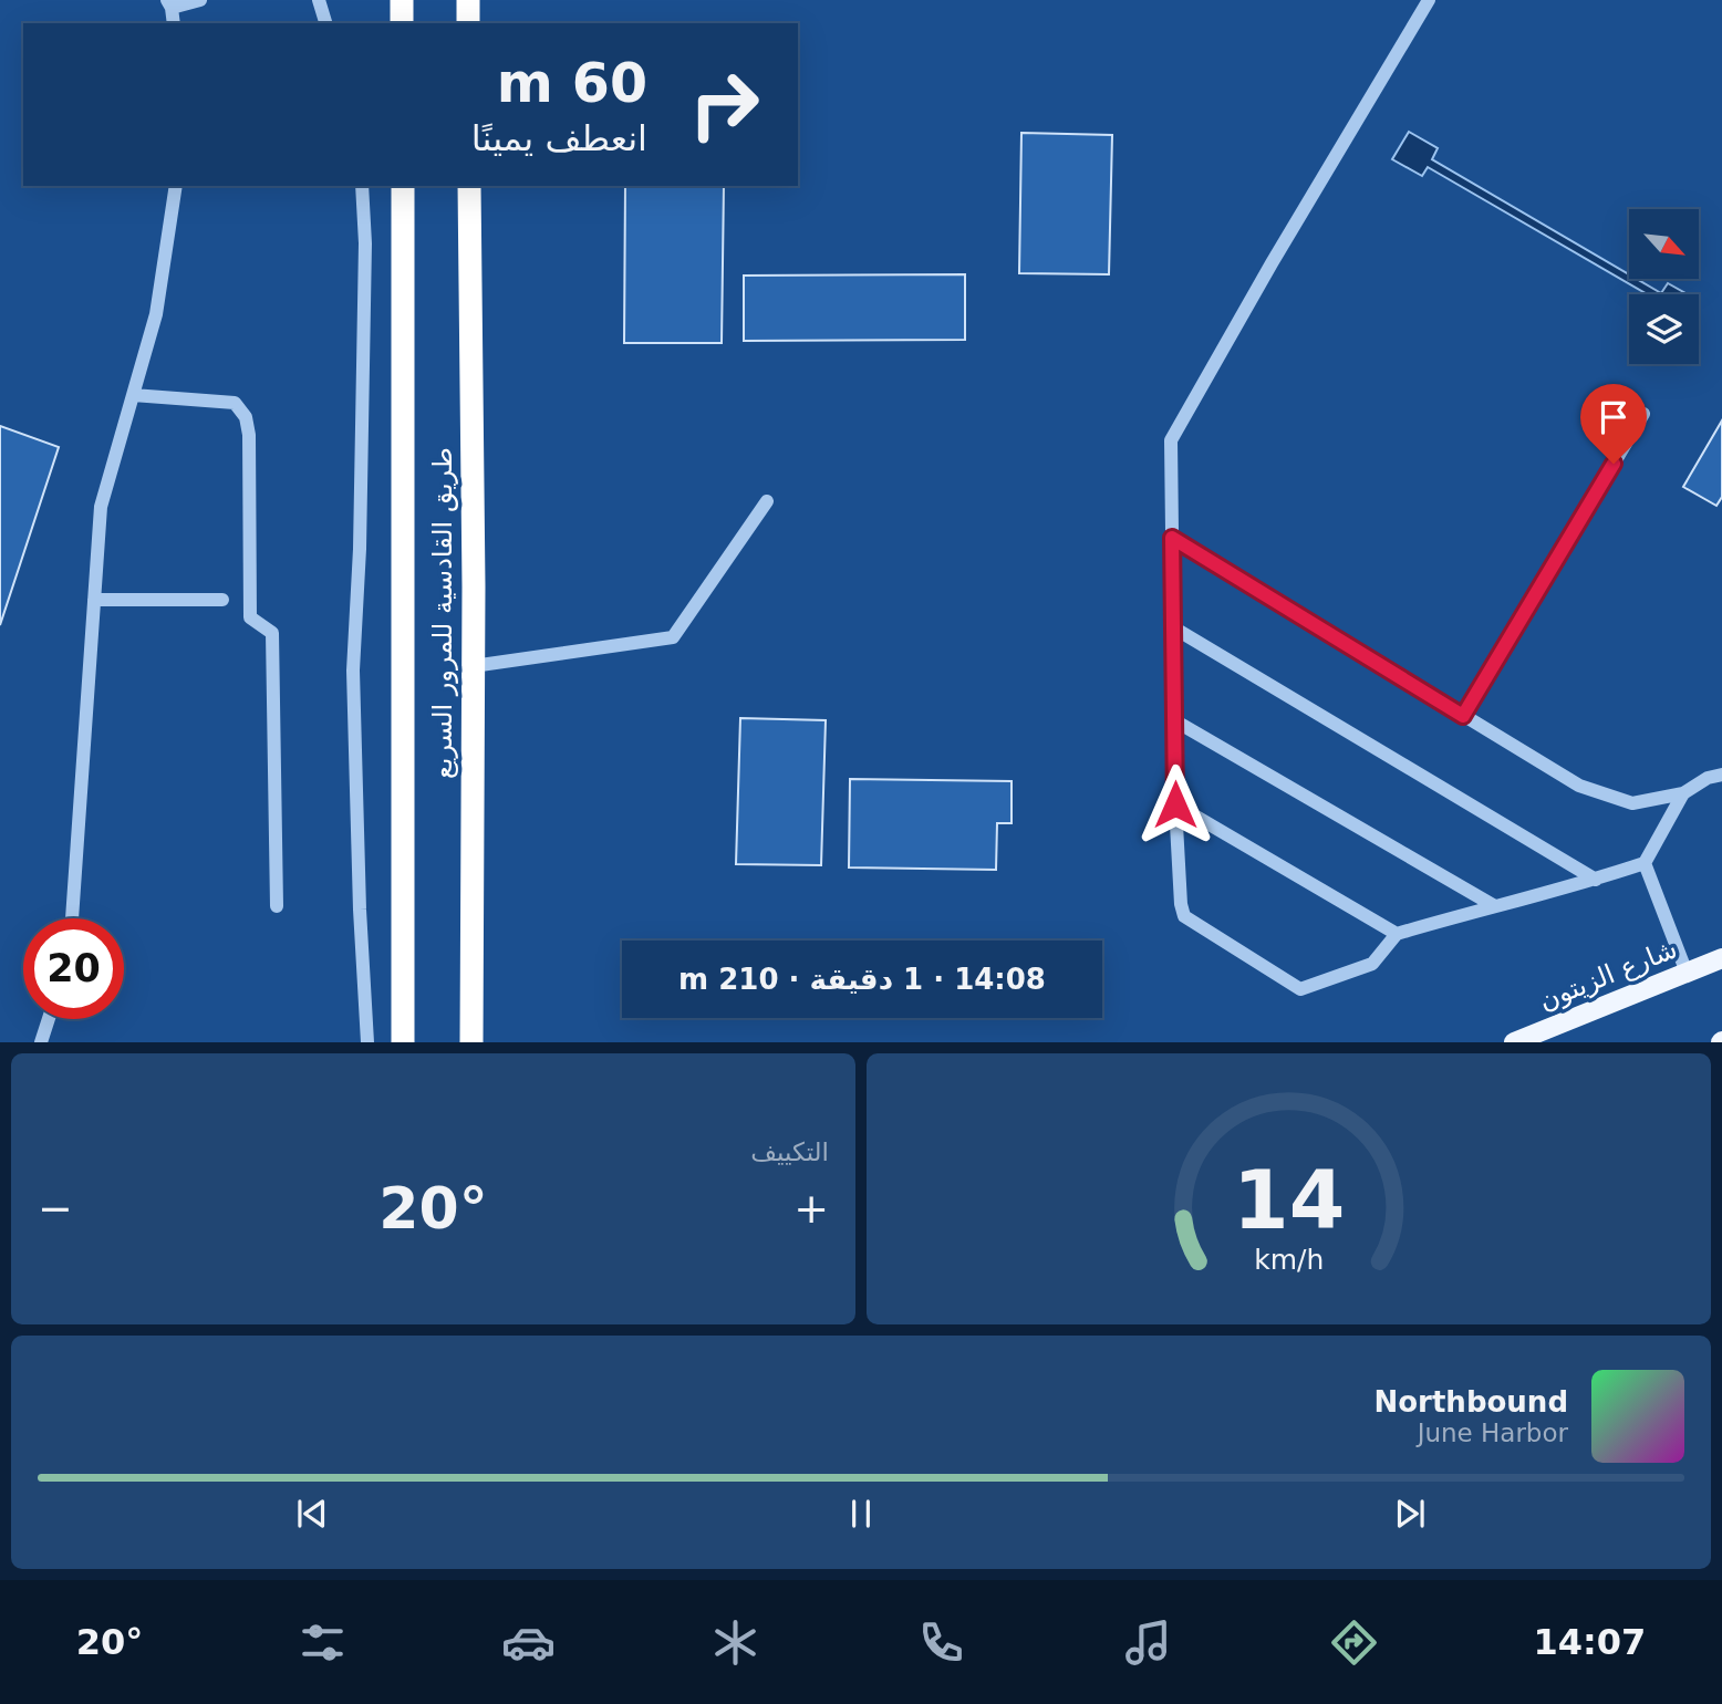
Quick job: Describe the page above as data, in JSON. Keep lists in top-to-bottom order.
{
  "streets": {
    "highway": ["طريق القادسية للمرور السريع"],
    "main road": ["شارع الزيتون"]
  },
  "north": "bottom right",
  "page": {
    "turn": ["60 m", "انعطف يمينًا"],
    "limit": "20",
    "trip": "14:08 · 1 دقيقة · 210 m",
    "tile": "التكييف",
    "heat": ["−", "20°", "+"],
    "song": ["Northbound", "June Harbor"],
    "tabs": ["14:07", "20°"],
    "gauge": ["14", "km/h"]
  }
}
